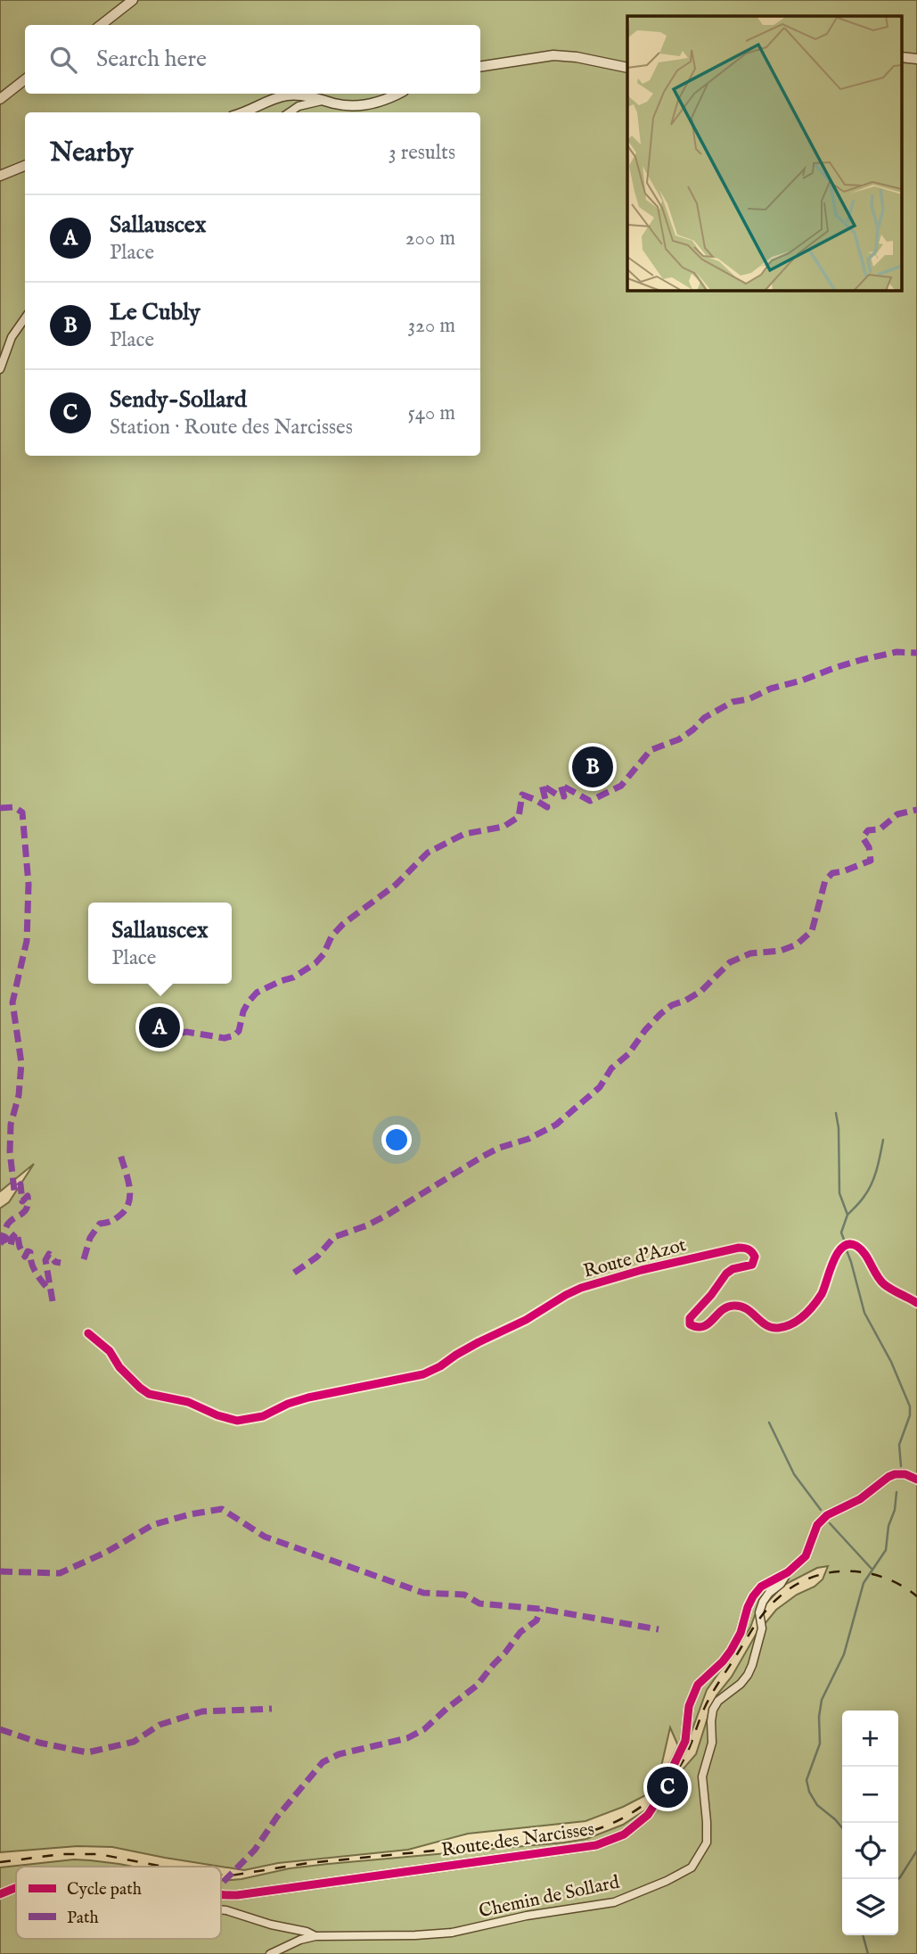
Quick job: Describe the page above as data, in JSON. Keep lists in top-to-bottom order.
{
  "streets": {
    "street": ["Route d'Azot", "Route des Narcisses", "Chemin de Sollard"]
  },
  "crossings": [
    ["Route des Narcisses", "Chemin de Sollard"]
  ],
  "legend": ["Cycle path", "Path"],
  "page": {
    "search": "Search here",
    "heading": ["Nearby", "3 results"],
    "list": [
      {
        "mark": "A",
        "name": "Sallauscex",
        "note": "Place",
        "value": "200 m"
      },
      {
        "mark": "B",
        "name": "Le Cubly",
        "note": "Place",
        "value": "320 m"
      },
      {
        "mark": "C",
        "name": "Sendy-Sollard",
        "note": "Station · Route des Narcisses",
        "value": "540 m"
      }
    ],
    "pins": ["B", "A", "C"],
    "popup": ["Sallauscex", "Place"],
    "map_buttons": ["+", "−"]
  }
}
